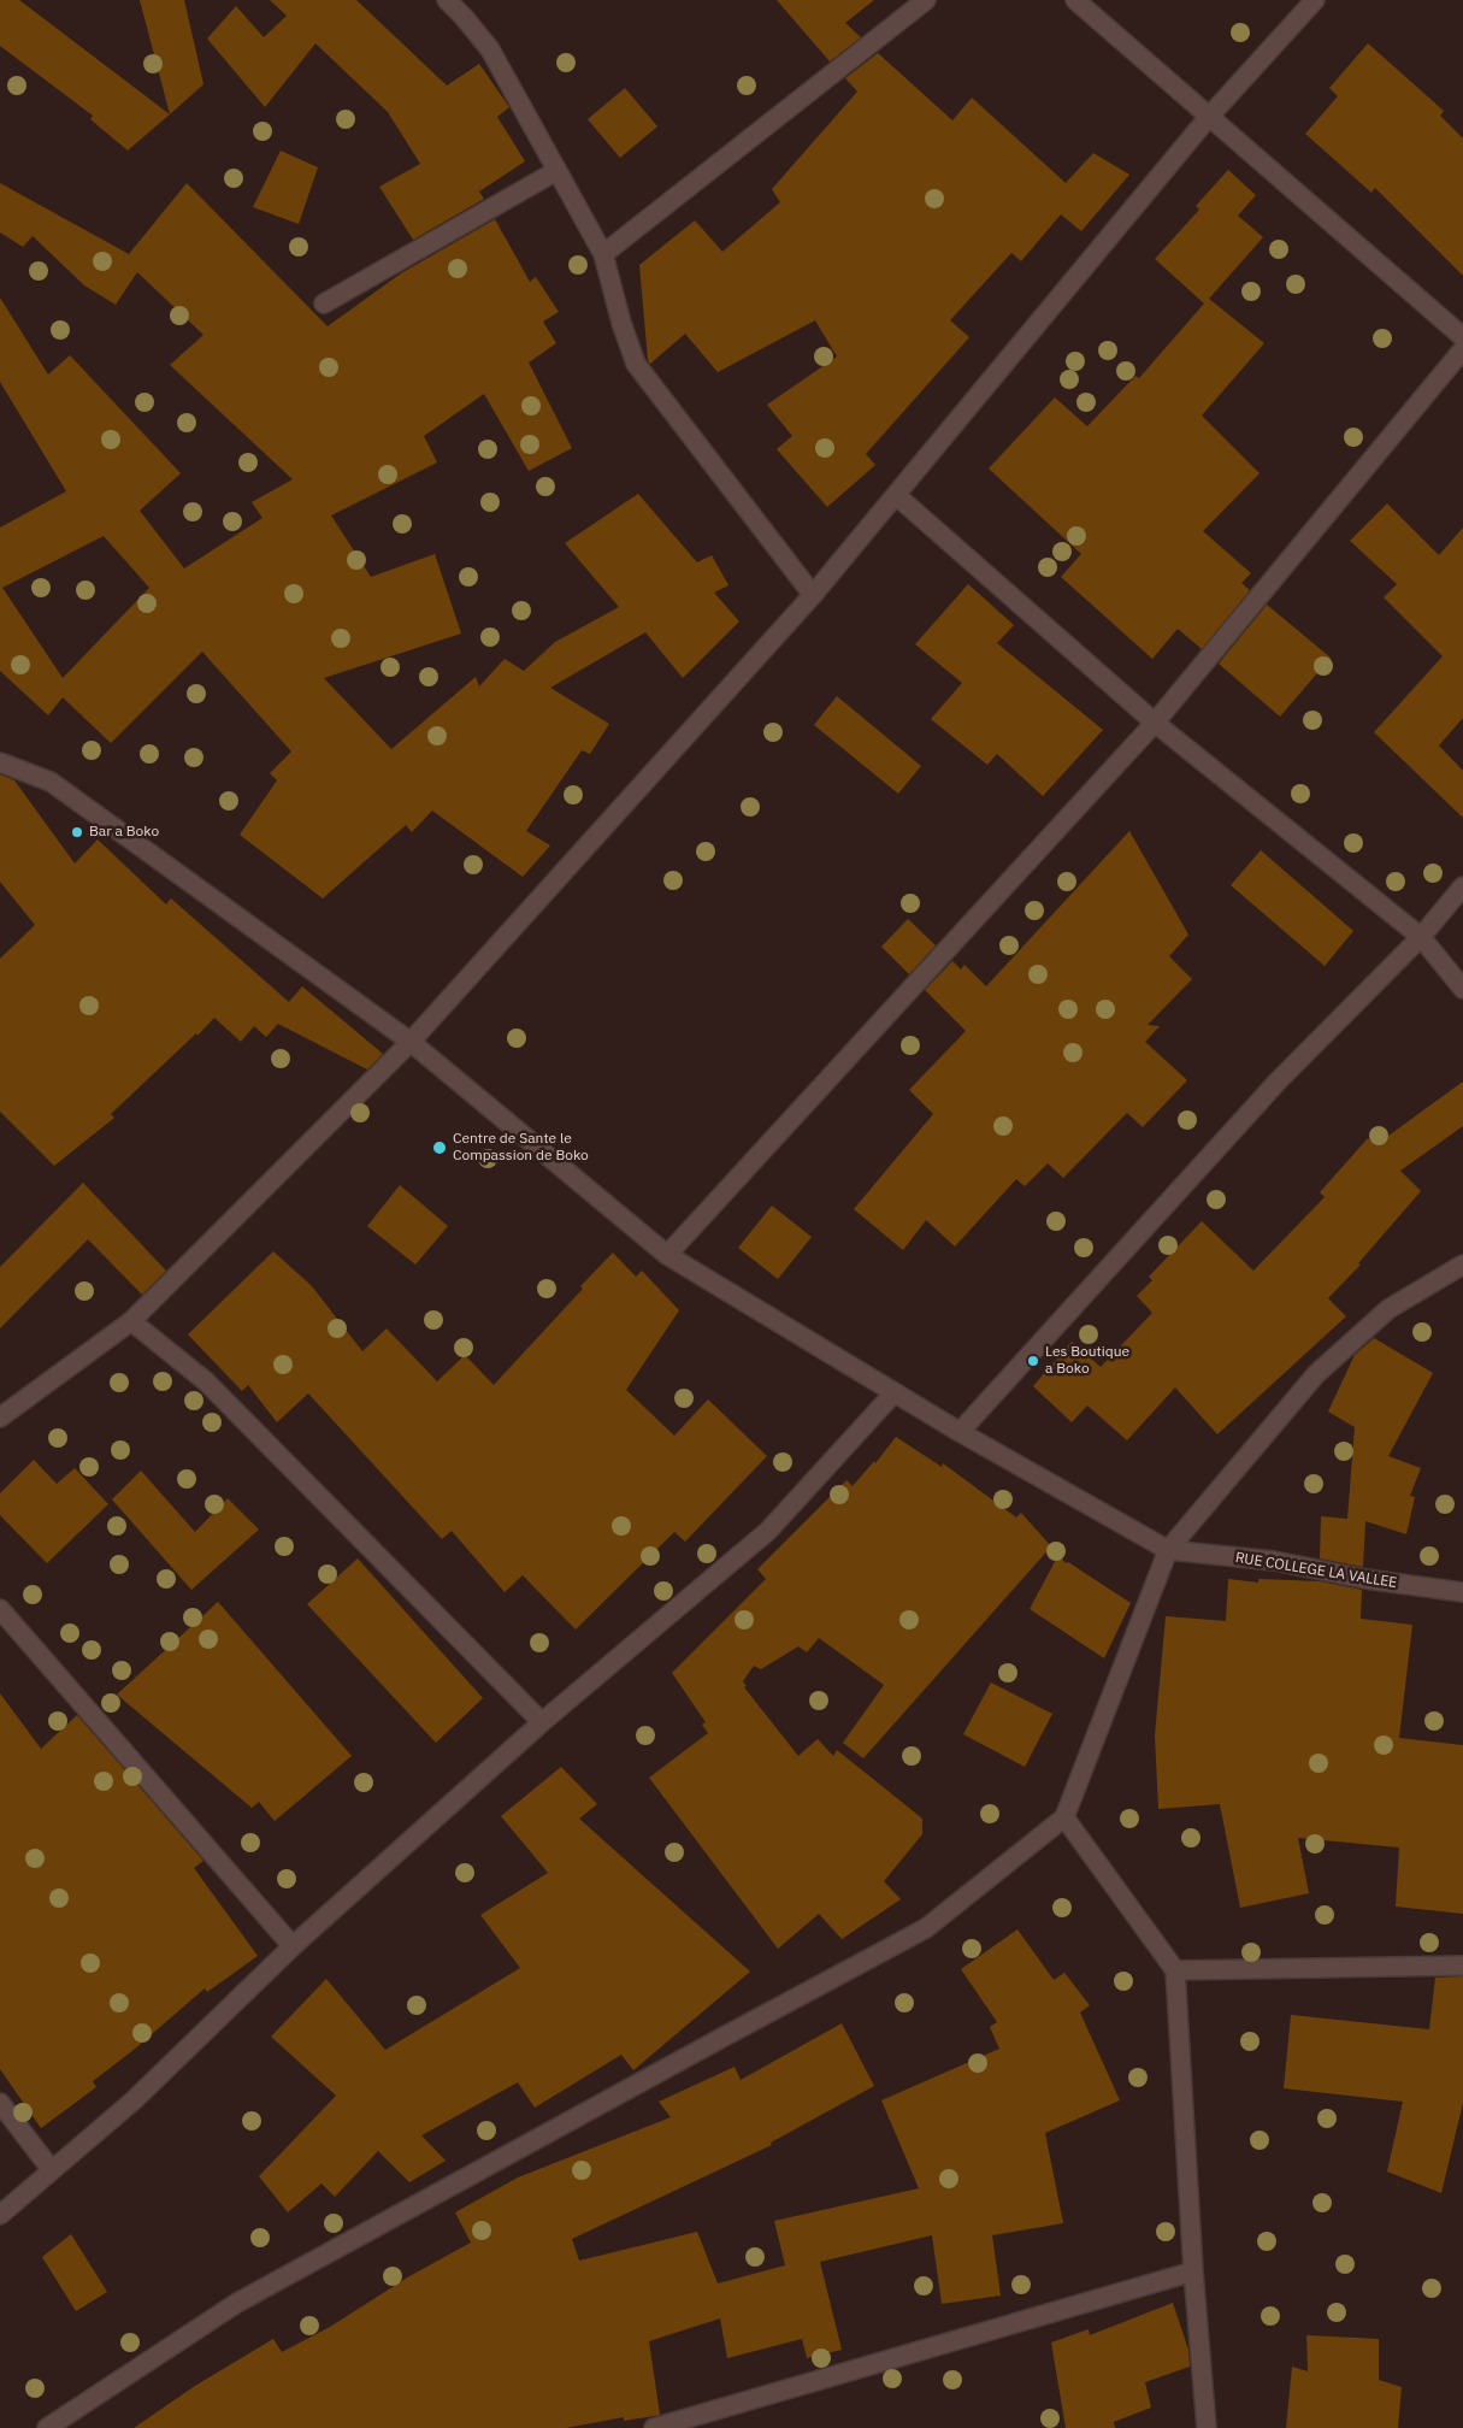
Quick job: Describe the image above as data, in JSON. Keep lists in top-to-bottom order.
{
  "streets": {
    "street": ["RUE COLLEGE LA VALLEE"]
  },
  "places": ["Bar a Boko", "Centre de Sante le Compassion de Boko", "Les Boutique a Boko"]
}
